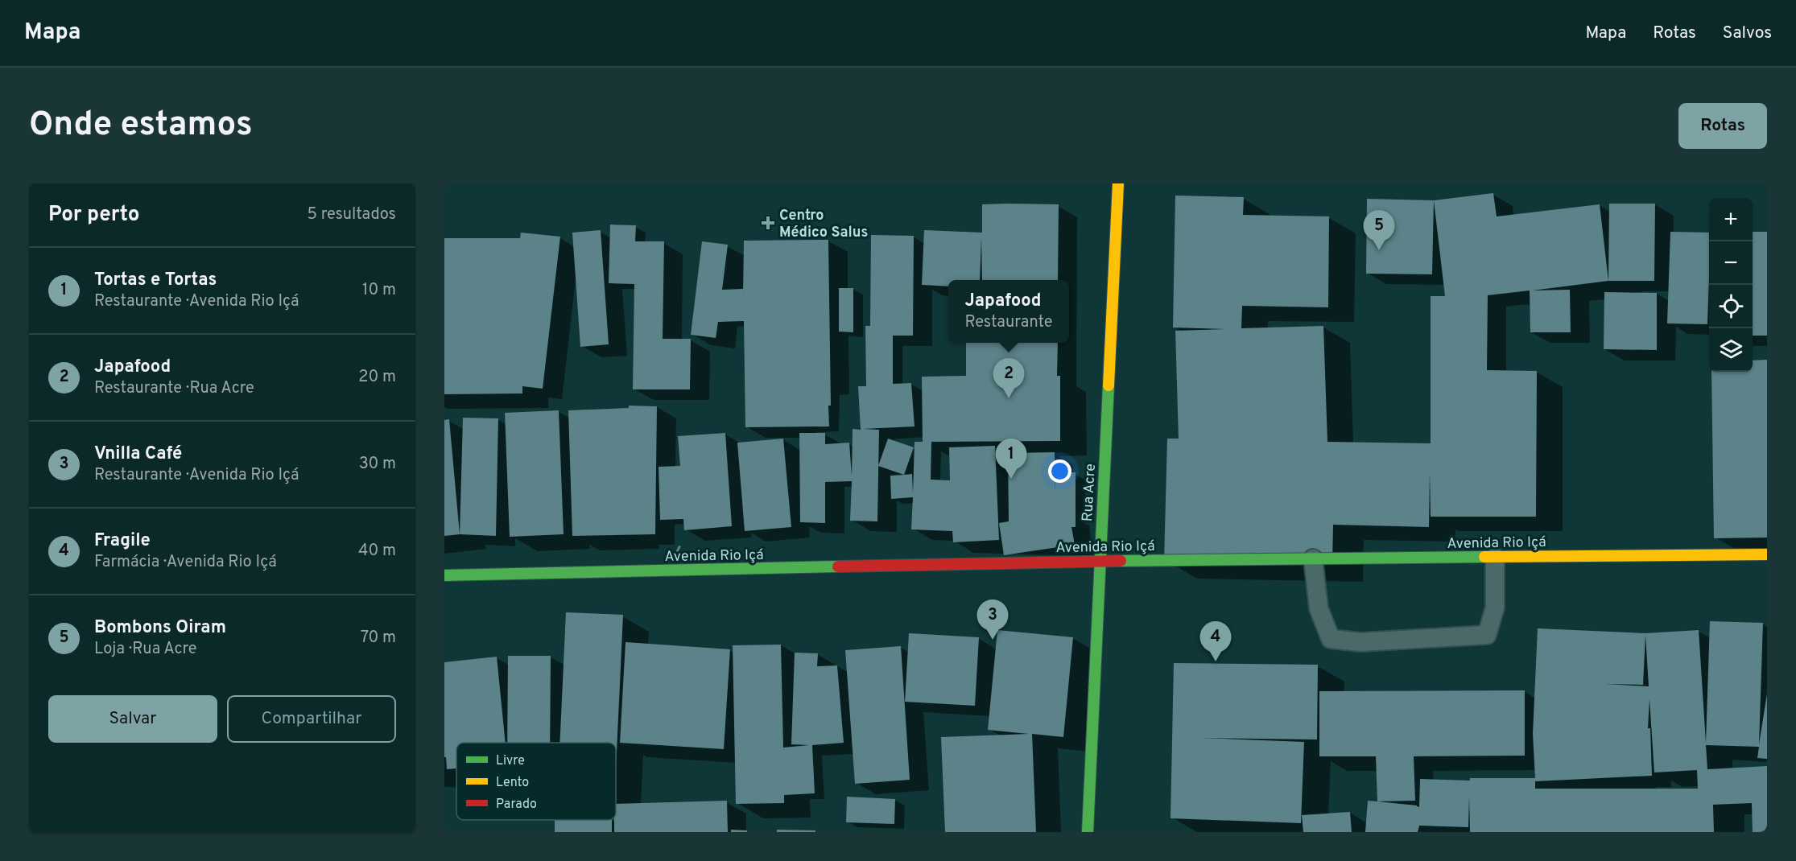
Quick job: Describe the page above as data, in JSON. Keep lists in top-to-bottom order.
{
  "streets": {
    "street": ["Rua Acre", "Avenida Rio Içá"]
  },
  "crossings": [
    ["Rua Acre", "Avenida Rio Içá"]
  ],
  "places": {
    "health": ["Centro Médico Salus"]
  },
  "legend": ["Livre", "Lento", "Parado"],
  "page": {
    "header": "Mapa",
    "nav": ["Mapa", "Rotas", "Salvos"],
    "buttons": [
      "Rotas",
      ["Salvar", "Compartilhar"]
    ],
    "title": "Onde estamos",
    "heading": ["Por perto", "5 resultados"],
    "map_buttons": ["+", "−"],
    "pins": [
      "5",
      "2",
      "1",
      "3",
      "4"
    ],
    "list": [
      {
        "mark": "1",
        "name": "Tortas e Tortas",
        "note": "Restaurante · Avenida Rio Içá",
        "value": "10 m"
      },
      {
        "mark": "2",
        "name": "Japafood",
        "note": "Restaurante · Rua Acre",
        "value": "20 m"
      },
      {
        "mark": "3",
        "name": "Vnilla Café",
        "note": "Restaurante · Avenida Rio Içá",
        "value": "30 m"
      },
      {
        "mark": "4",
        "name": "Fragile",
        "note": "Farmácia · Avenida Rio Içá",
        "value": "40 m"
      },
      {
        "mark": "5",
        "name": "Bombons Oiram",
        "note": "Loja · Rua Acre",
        "value": "70 m"
      }
    ],
    "popup": ["Japafood", "Restaurante"]
  }
}
